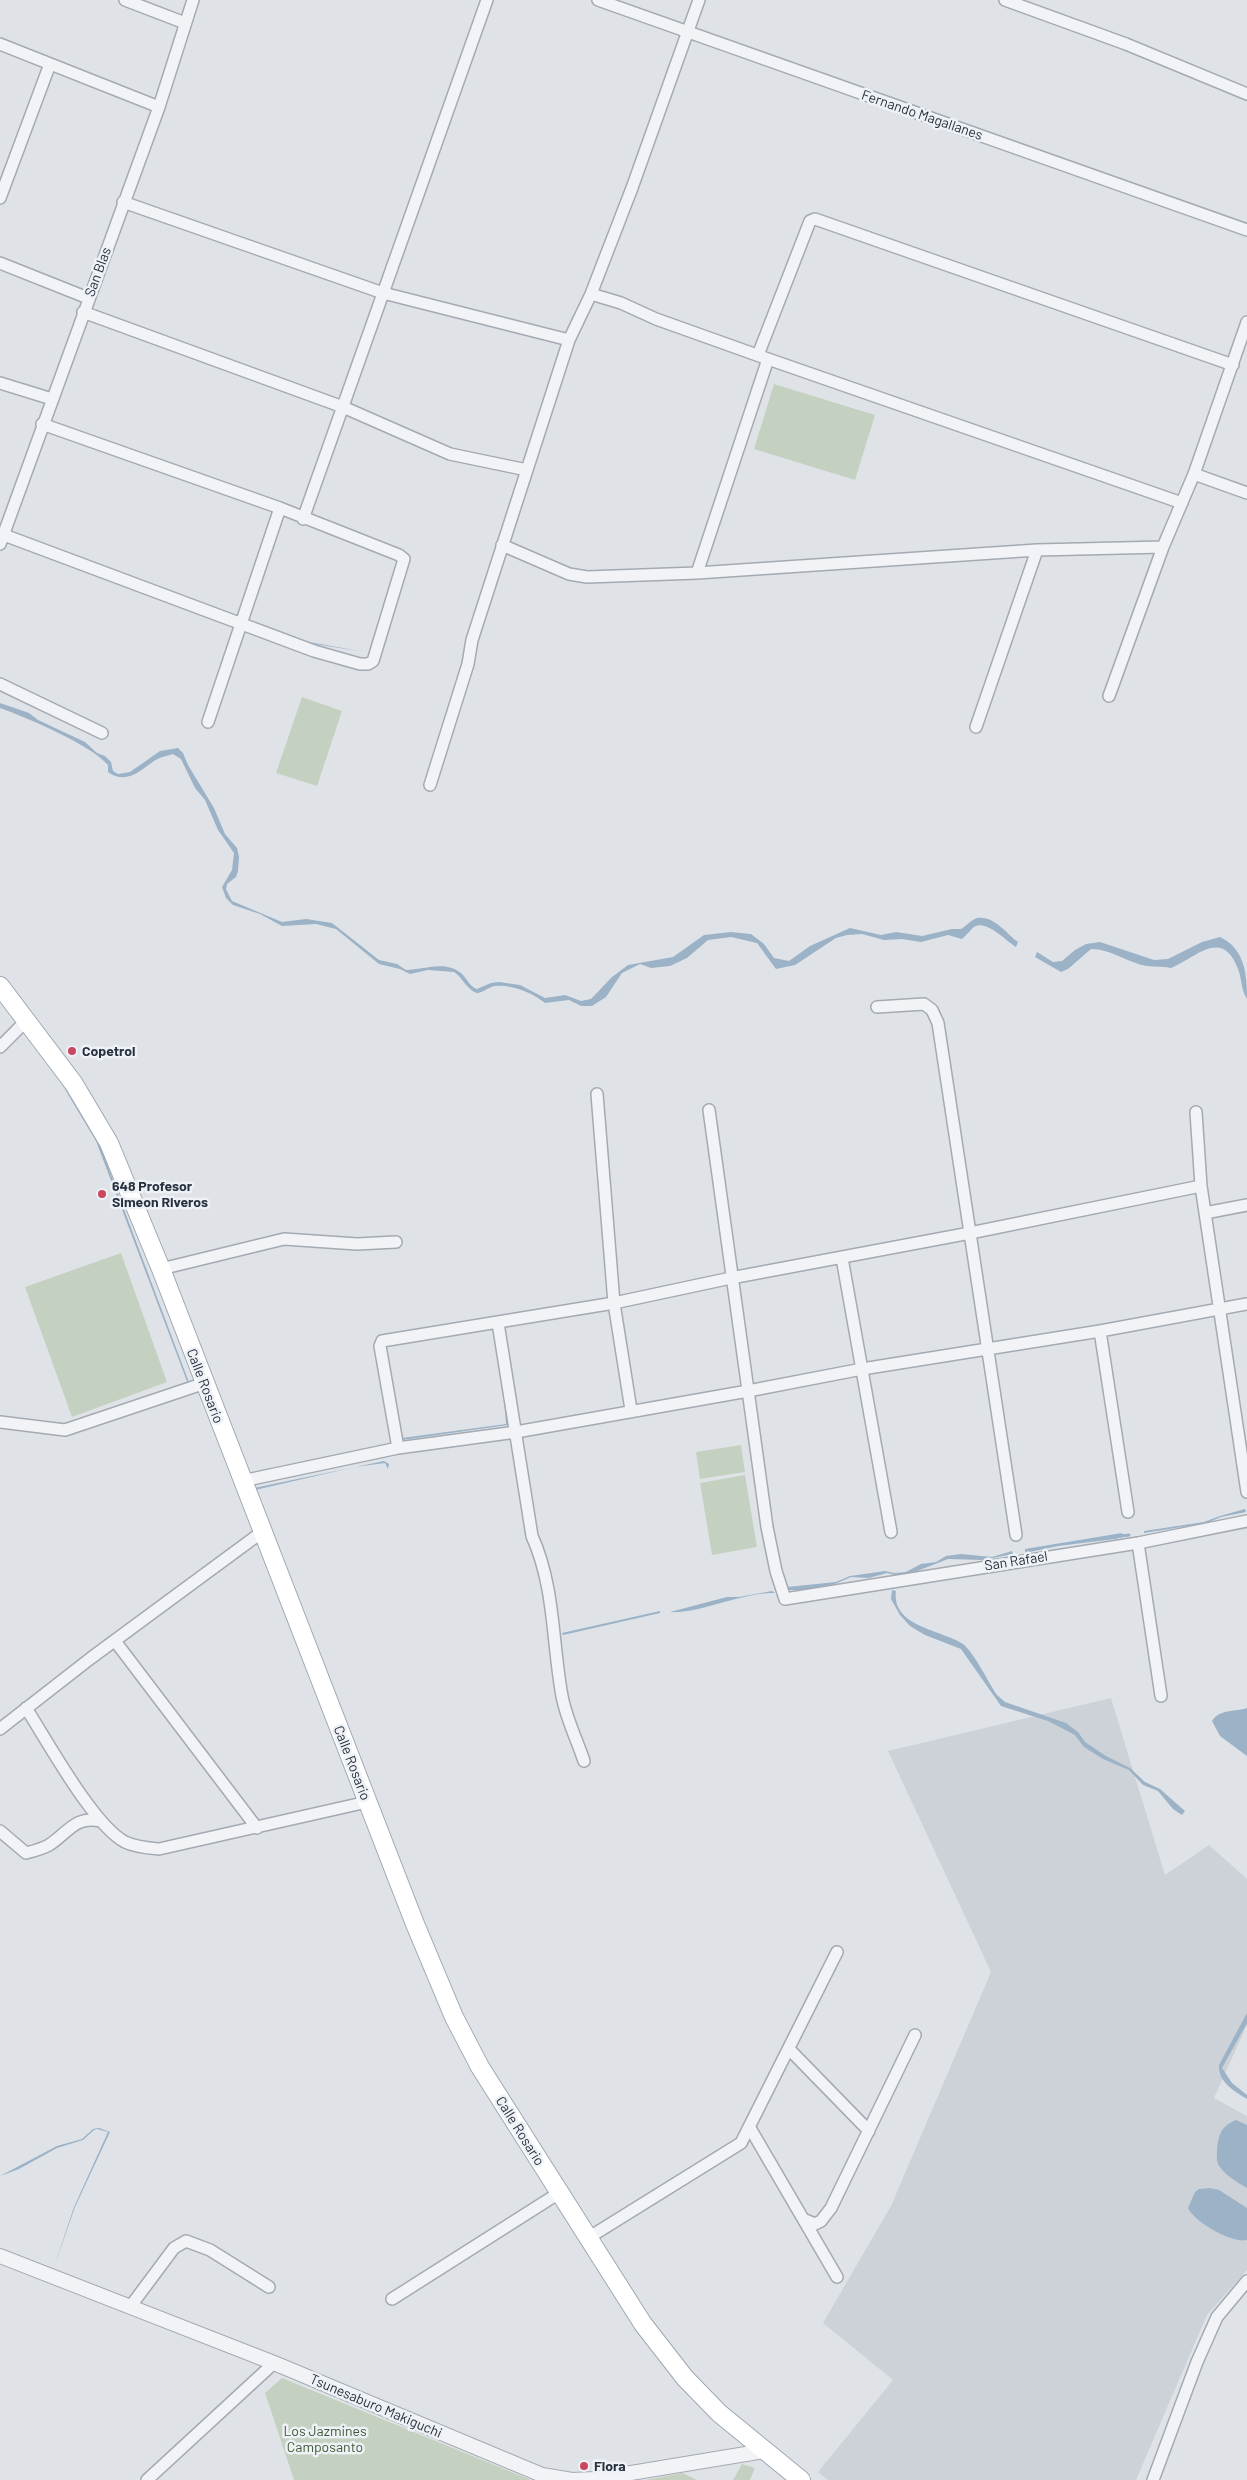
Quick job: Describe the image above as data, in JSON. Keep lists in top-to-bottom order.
{
  "streets": {
    "main road": ["Calle Rosario"],
    "street": [
      "Fernando Magallanes",
      "San Blas",
      "San Rafael",
      "Tsunesaburo Makiguchi"
    ]
  },
  "crossings": [
    ["Calle Rosario", "Tsunesaburo Makiguchi"]
  ],
  "parks": ["Los Jazmines Camposanto"],
  "places": ["Copetrol", "648 Profesor Simeon Riveros", "Flora"]
}
